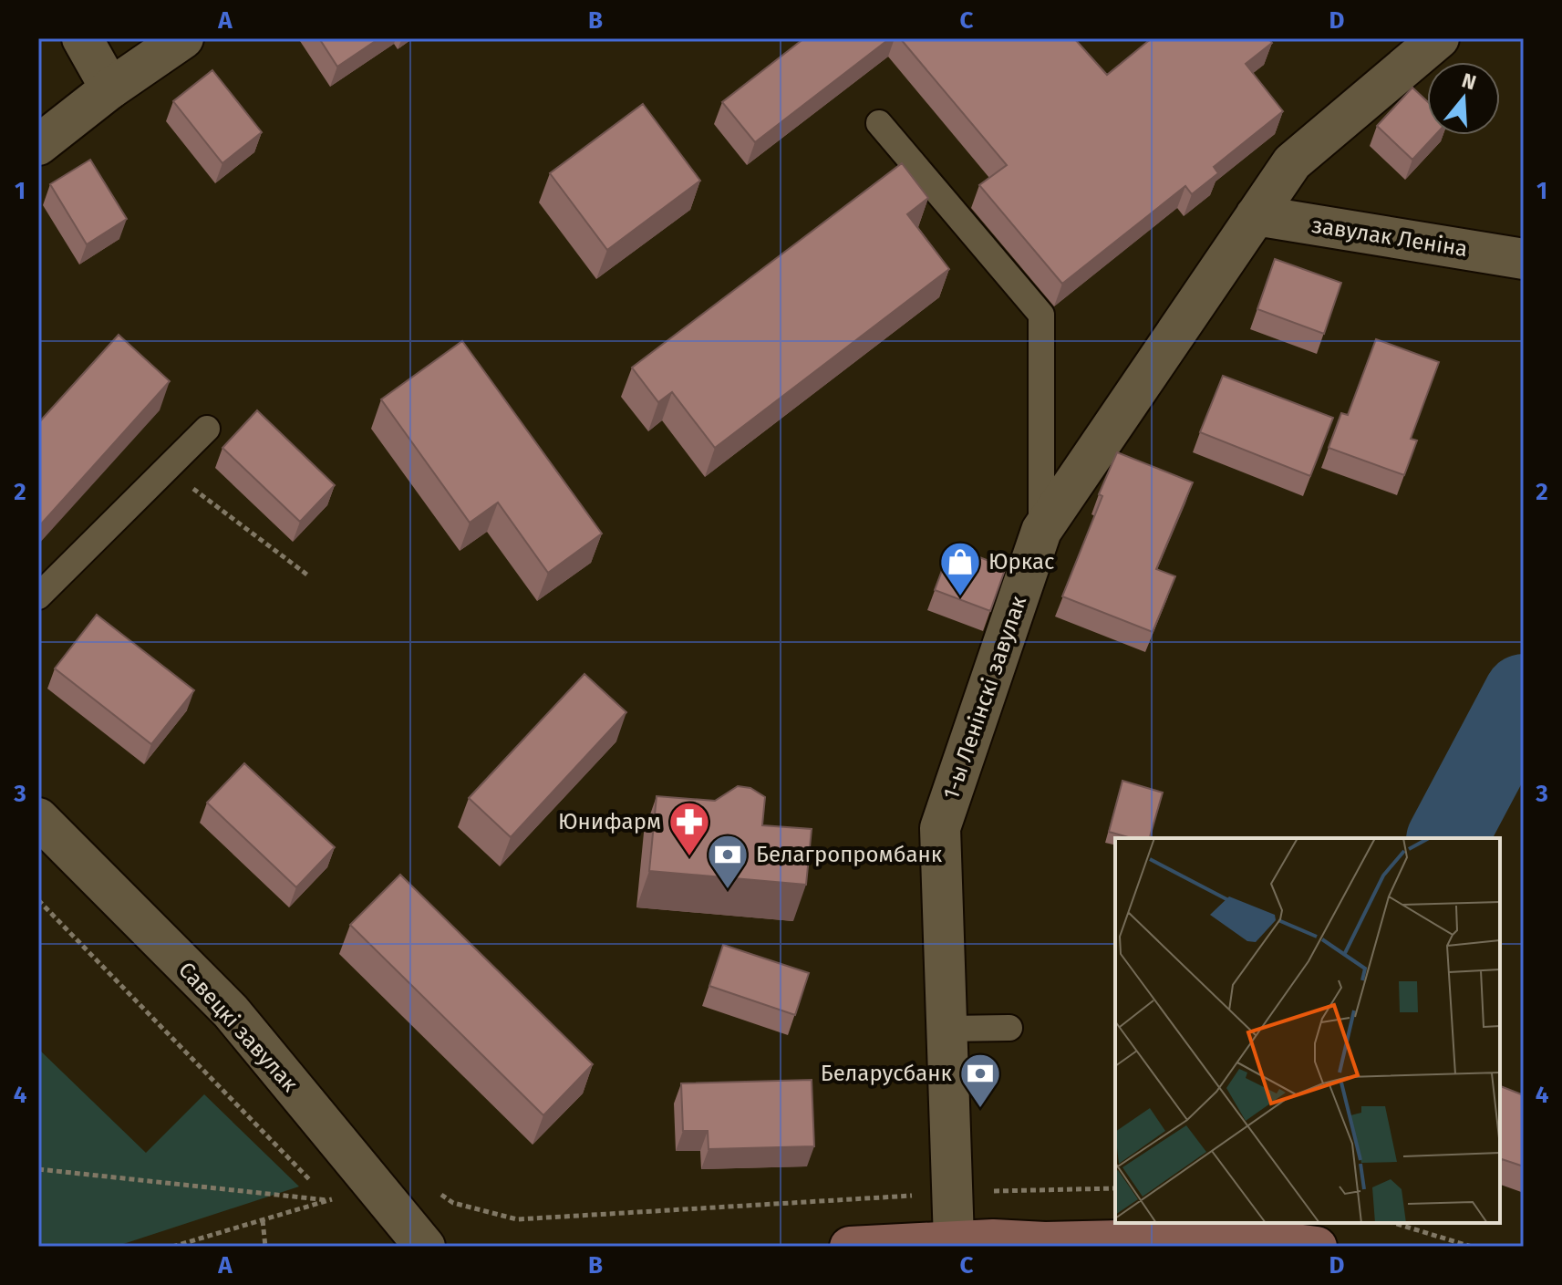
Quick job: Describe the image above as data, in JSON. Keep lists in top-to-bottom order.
{
  "streets": {
    "street": ["завулак Леніна", "1-ы Ленінскі завулак", "Савецкі завулак"]
  },
  "crossings": [
    ["завулак Леніна", "1-ы Ленінскі завулак"]
  ],
  "places": {
    "shop": ["Юркас"],
    "pharmacy": ["Юнифарм"],
    "bank": ["Белагропромбанк", "Беларусбанк"]
  },
  "north": "top",
  "grid": {
    "columns": [
      "A",
      "B",
      "C",
      "D"
    ],
    "rows": [
      "1",
      "2",
      "3",
      "4"
    ]
  }
}
